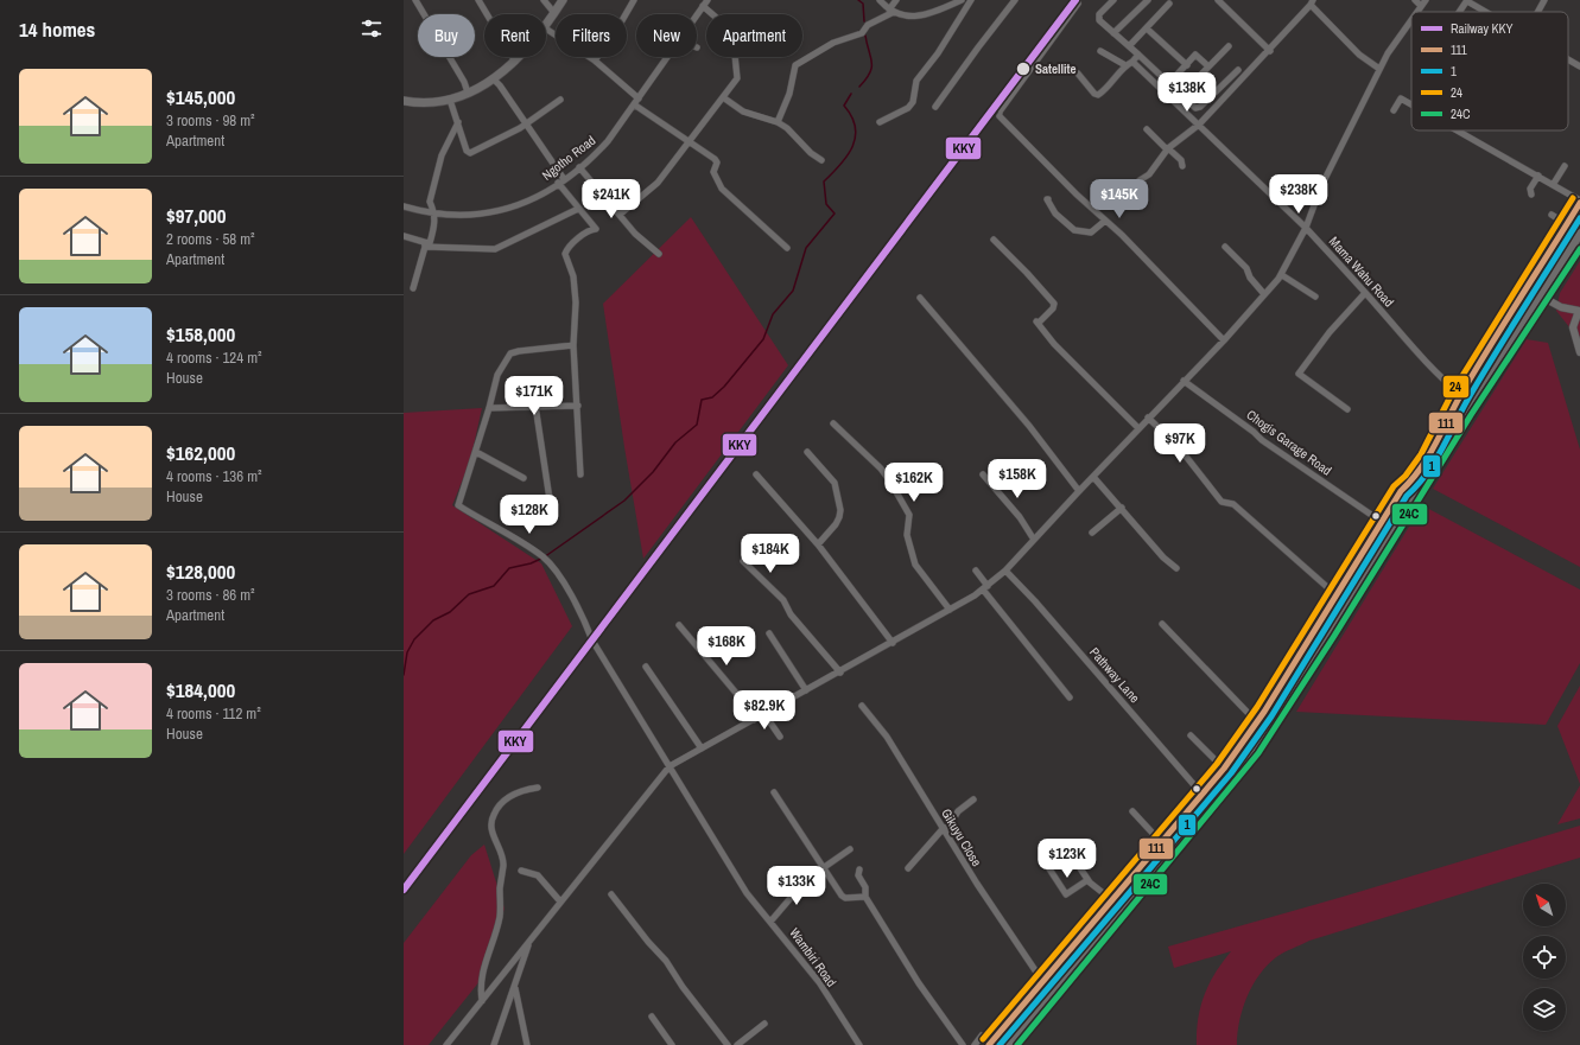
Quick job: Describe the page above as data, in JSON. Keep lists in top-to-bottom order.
{
  "streets": {
    "street": [
      "Ngotho Road",
      "Mama Wahu Road",
      "Chogis Garage Road",
      "Pathway Lane",
      "Gikuyu Close",
      "Wambiri Road"
    ]
  },
  "places": ["Satellite"],
  "lines": [
    "rail line KKY",
    "transit line 24",
    "transit line 111",
    "transit line 1",
    "transit line 24C"
  ],
  "legend": [
    "Railway KKY",
    "111",
    "1",
    "24",
    "24C"
  ],
  "north": "top left",
  "page": {
    "heading": "14 homes",
    "chip": [
      "Buy",
      "Rent",
      "Filters",
      "New",
      "Apartment"
    ],
    "list": [
      {
        "name": "$145,000",
        "note": "3 rooms · 98 m² · Apartment"
      },
      {
        "name": "$97,000",
        "note": "2 rooms · 58 m² · Apartment"
      },
      {
        "name": "$158,000",
        "note": "4 rooms · 124 m² · House"
      },
      {
        "name": "$162,000",
        "note": "4 rooms · 136 m² · House"
      },
      {
        "name": "$128,000",
        "note": "3 rooms · 86 m² · Apartment"
      },
      {
        "name": "$184,000",
        "note": "4 rooms · 112 m² · House"
      }
    ],
    "price": [
      "$138K",
      "$238K",
      "$241K",
      "$145K",
      "$171K",
      "$97K",
      "$158K",
      "$162K",
      "$128K",
      "$184K",
      "$168K",
      "$82.9K",
      "$123K",
      "$133K"
    ]
  }
}
